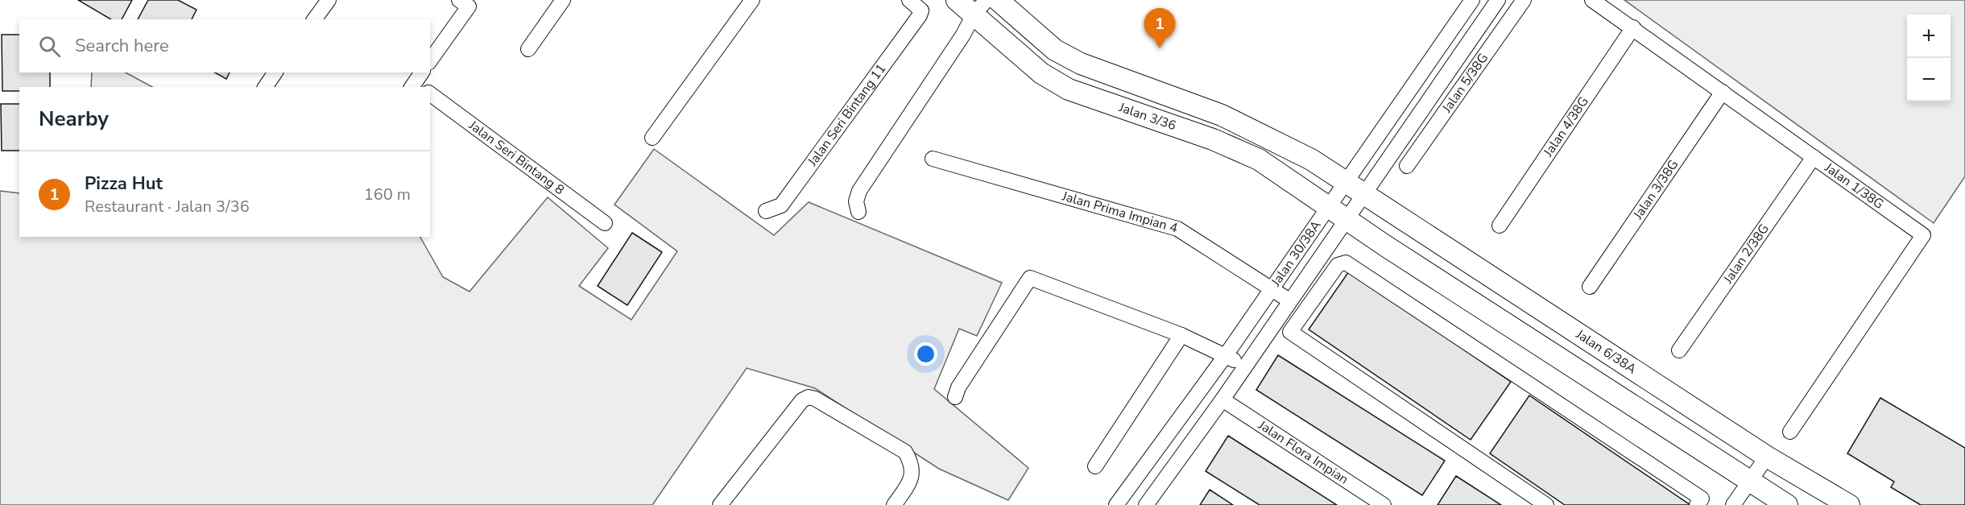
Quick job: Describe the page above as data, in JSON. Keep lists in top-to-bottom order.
{
  "streets": {
    "street": [
      "Jalan 5/38G",
      "Jalan Seri Bintang 11",
      "Jalan 3/36",
      "Jalan 4/38G",
      "Jalan Seri Bintang 8",
      "Jalan 1/38G",
      "Jalan 3/38G",
      "Jalan Prima Impian 4",
      "Jalan 30/38A",
      "Jalan 2/38G",
      "Jalan 6/38A",
      "Jalan Flora Impian"
    ]
  },
  "crossings": [
    ["Jalan 3/36", "Jalan 30/38A"],
    ["Jalan 3/36", "Jalan 6/38A"],
    ["Jalan 4/38G", "Jalan 1/38G"],
    ["Jalan 1/38G", "Jalan 3/38G"],
    ["Jalan 1/38G", "Jalan 2/38G"],
    ["Jalan Prima Impian 4", "Jalan 30/38A"],
    ["Jalan 30/38A", "Jalan 6/38A"],
    ["Jalan 30/38A", "Jalan Flora Impian"]
  ],
  "page": {
    "pins": "1",
    "map_buttons": ["+", "−"],
    "search": "Search here",
    "heading": "Nearby",
    "list": [
      {
        "mark": "1",
        "name": "Pizza Hut",
        "note": "Restaurant · Jalan 3/36",
        "value": "160 m"
      }
    ]
  }
}
